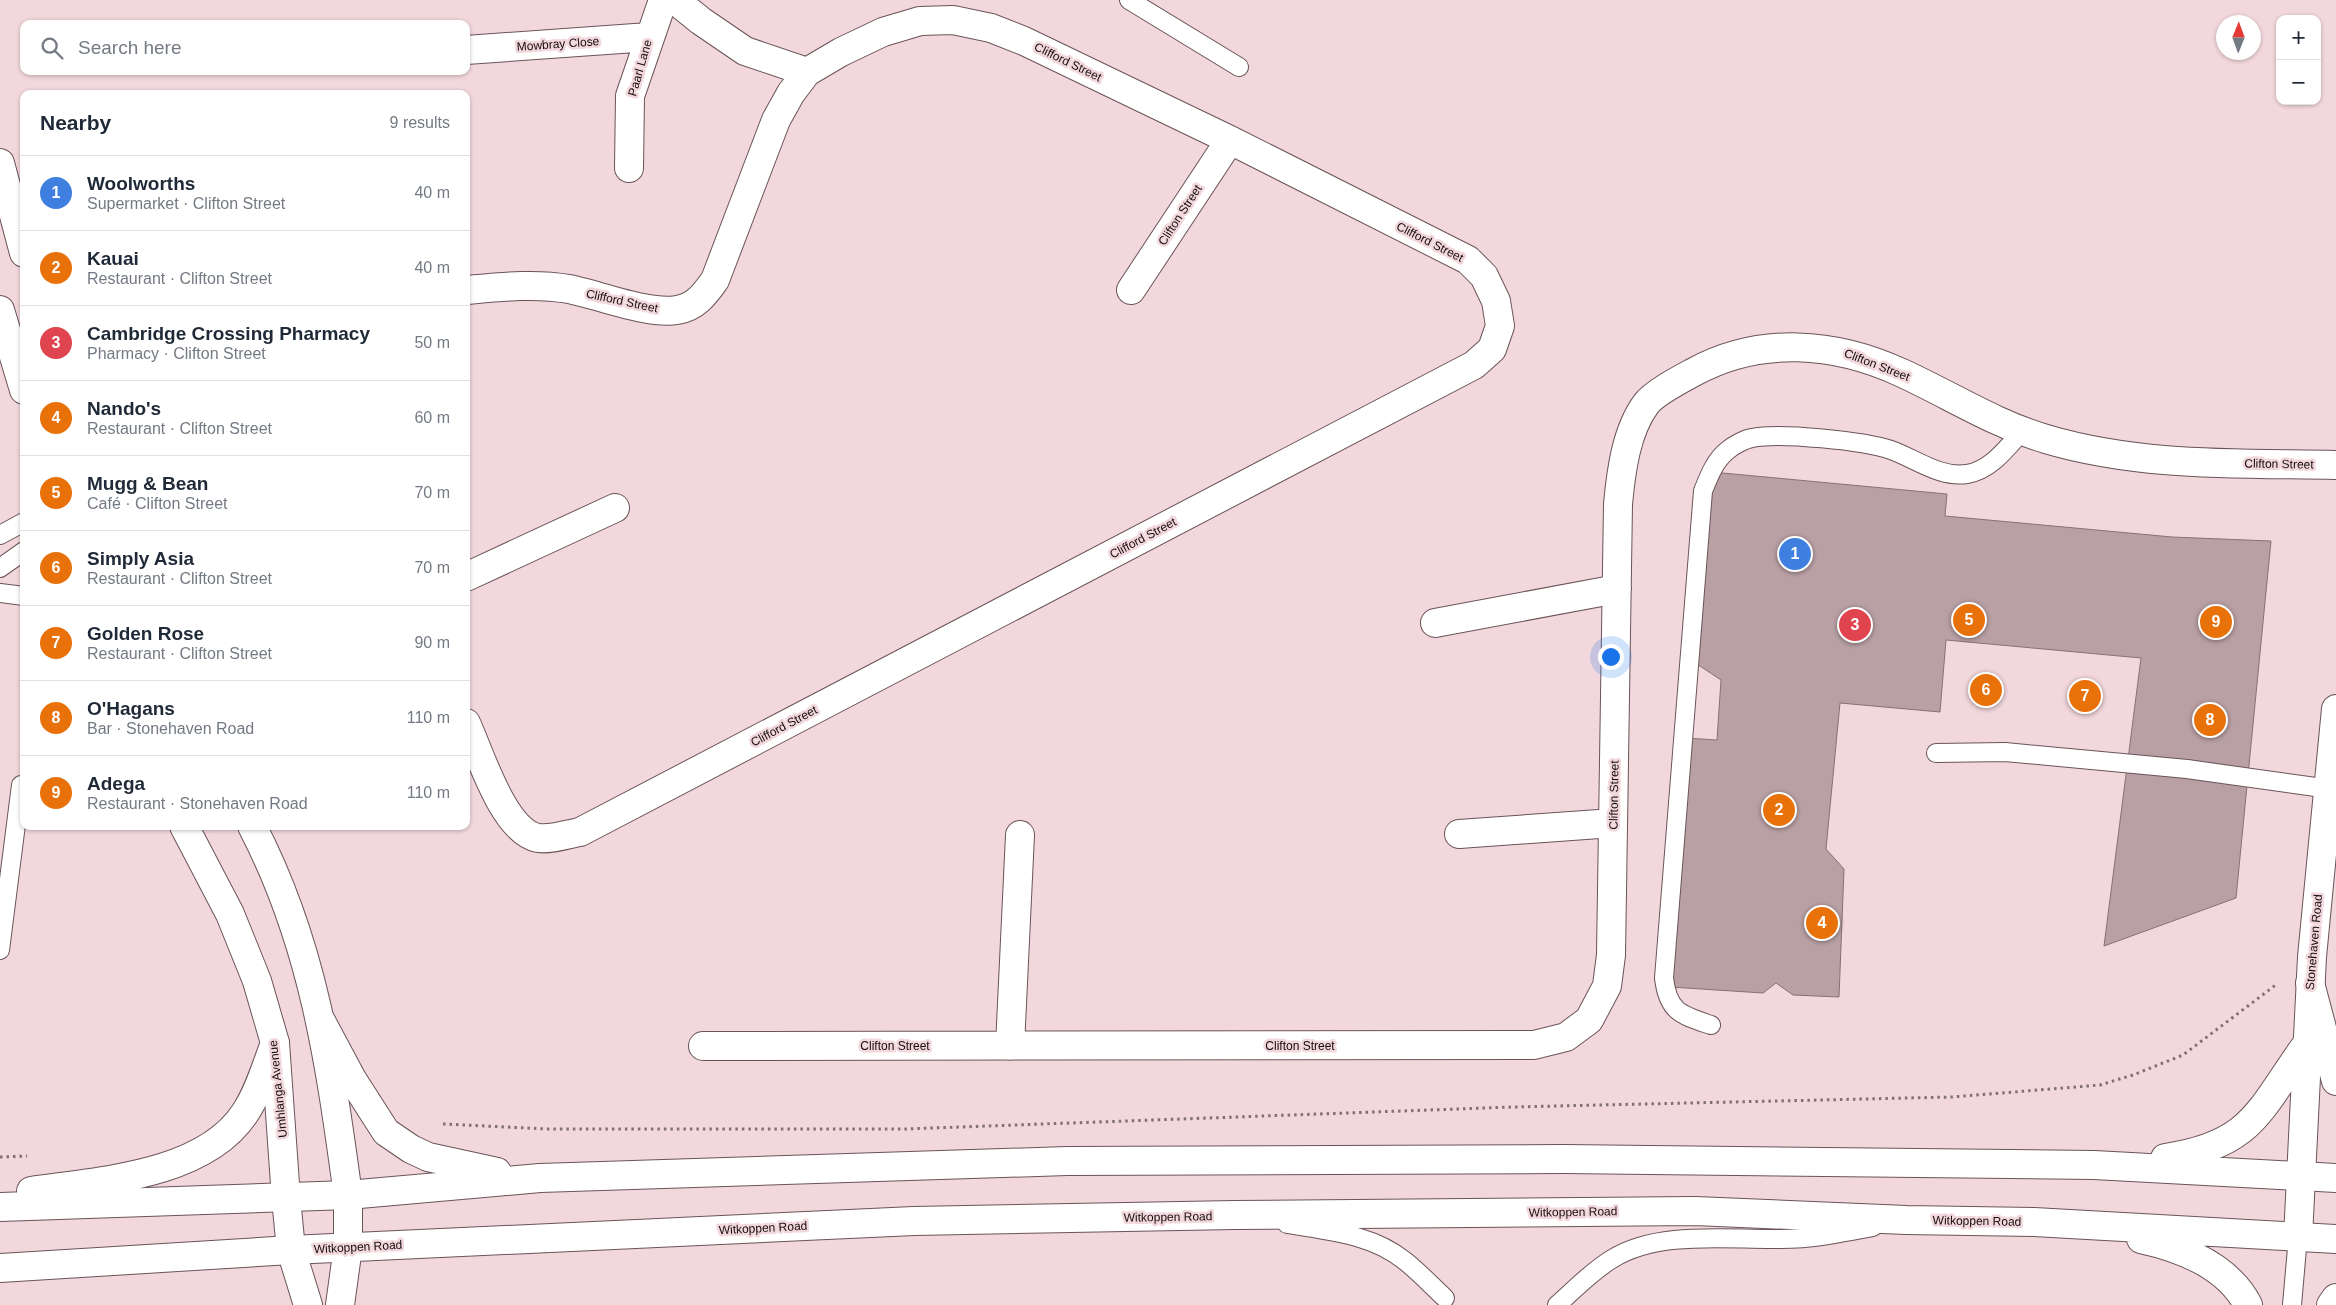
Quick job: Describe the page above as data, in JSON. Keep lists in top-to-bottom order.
{
  "streets": {
    "street": [
      "Mowbray Close",
      "Clifford Street",
      "Paarl Lane",
      "Clifton Street",
      "Stonehaven Road",
      "Umhlanga Avenue",
      "Witkoppen Road"
    ]
  },
  "crossings": [
    ["Mowbray Close", "Paarl Lane"],
    ["Clifford Street", "Clifton Street"],
    ["Stonehaven Road", "Witkoppen Road"],
    ["Umhlanga Avenue", "Witkoppen Road"]
  ],
  "north": "top",
  "page": {
    "map_buttons": ["+", "−"],
    "search": "Search here",
    "heading": ["Nearby", "9 results"],
    "list": [
      {
        "mark": "1",
        "name": "Woolworths",
        "note": "Supermarket · Clifton Street",
        "value": "40 m"
      },
      {
        "mark": "2",
        "name": "Kauai",
        "note": "Restaurant · Clifton Street",
        "value": "40 m"
      },
      {
        "mark": "3",
        "name": "Cambridge Crossing Pharmacy",
        "note": "Pharmacy · Clifton Street",
        "value": "50 m"
      },
      {
        "mark": "4",
        "name": "Nando's",
        "note": "Restaurant · Clifton Street",
        "value": "60 m"
      },
      {
        "mark": "5",
        "name": "Mugg & Bean",
        "note": "Café · Clifton Street",
        "value": "70 m"
      },
      {
        "mark": "6",
        "name": "Simply Asia",
        "note": "Restaurant · Clifton Street",
        "value": "70 m"
      },
      {
        "mark": "7",
        "name": "Golden Rose",
        "note": "Restaurant · Clifton Street",
        "value": "90 m"
      },
      {
        "mark": "8",
        "name": "O'Hagans",
        "note": "Bar · Stonehaven Road",
        "value": "110 m"
      },
      {
        "mark": "9",
        "name": "Adega",
        "note": "Restaurant · Stonehaven Road",
        "value": "110 m"
      }
    ],
    "pins": [
      "1",
      "5",
      "9",
      "3",
      "6",
      "7",
      "8",
      "2",
      "4"
    ]
  }
}
